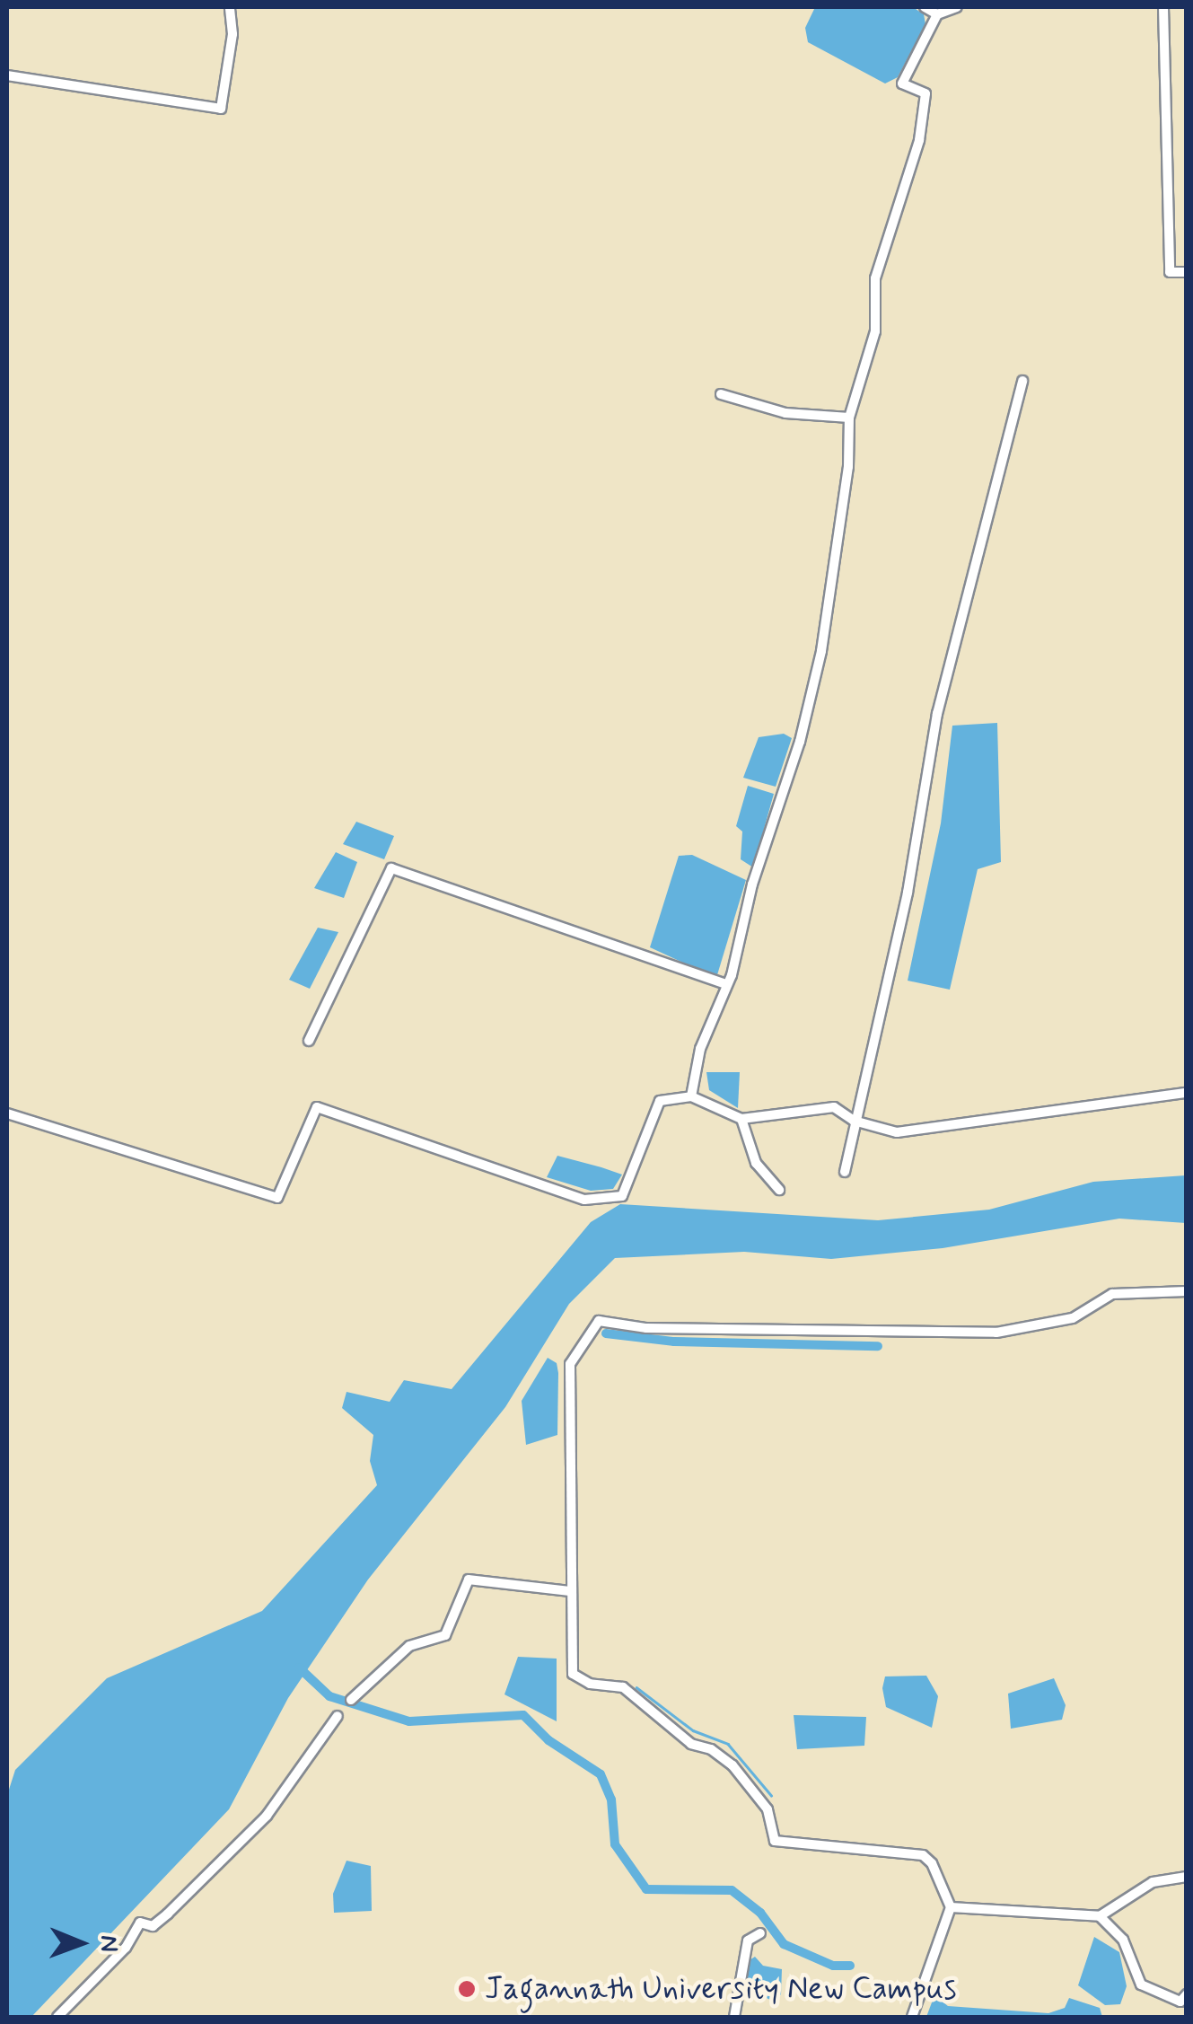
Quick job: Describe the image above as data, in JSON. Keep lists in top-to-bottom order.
{
  "places": ["Jagannath University New Campus"],
  "north": "right"
}
